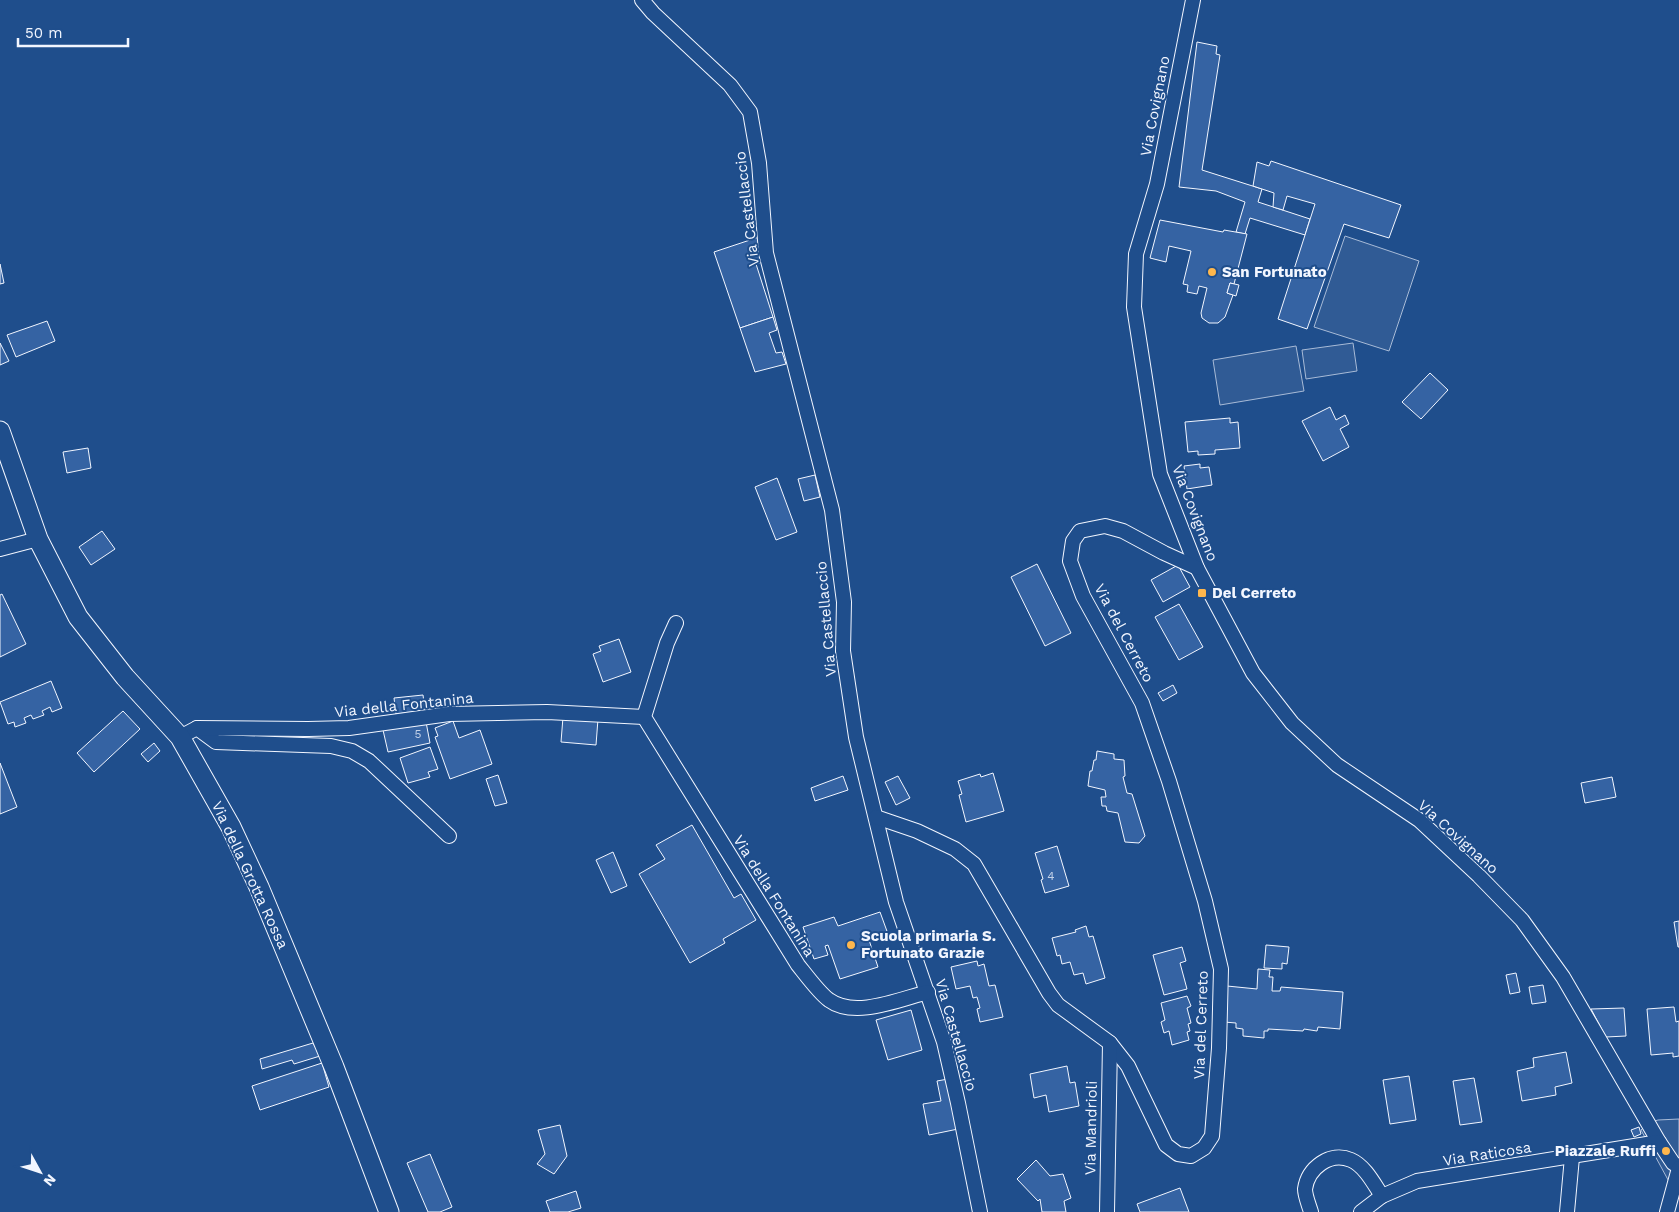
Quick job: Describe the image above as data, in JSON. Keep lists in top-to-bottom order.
{
  "streets": {
    "street": [
      "Via Covignano",
      "Via Castellaccio",
      "Via del Cerreto",
      "Via della Fontanina",
      "Via della Grotta Rossa",
      "Via Mandrioli",
      "Via Raticosa"
    ]
  },
  "crossings": [
    ["Via Covignano", "Via del Cerreto"],
    ["Via Covignano", "Via Raticosa"],
    ["Via Castellaccio", "Via del Cerreto"],
    ["Via Castellaccio", "Via della Fontanina"],
    ["Via del Cerreto", "Via Mandrioli"],
    ["Via della Fontanina", "Via della Grotta Rossa"]
  ],
  "places": {
    "other": ["San Fortunato", "Scuola primaria S. Fortunato Grazie", "Piazzale Ruffi"],
    "transit": ["Del Cerreto"]
  },
  "house_numbers": ["5", "4"],
  "scale_bar": "50 m",
  "north": "bottom right"
}
